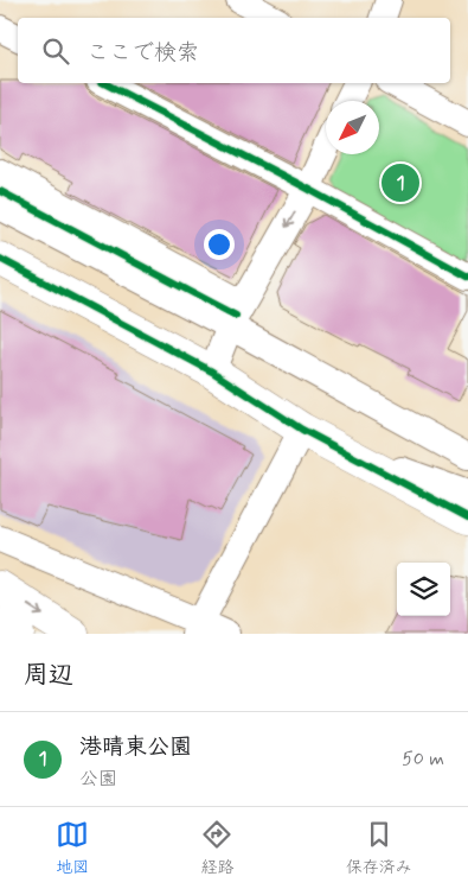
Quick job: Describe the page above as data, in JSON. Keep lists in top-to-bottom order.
{
  "north": "bottom left",
  "page": {
    "search": "ここで検索",
    "pins": "1",
    "heading": "周辺",
    "list": [
      {
        "mark": "1",
        "name": "港晴東公園",
        "note": "公園",
        "value": "50 m"
      }
    ],
    "nav": ["地図", "経路", "保存済み"]
  }
}
